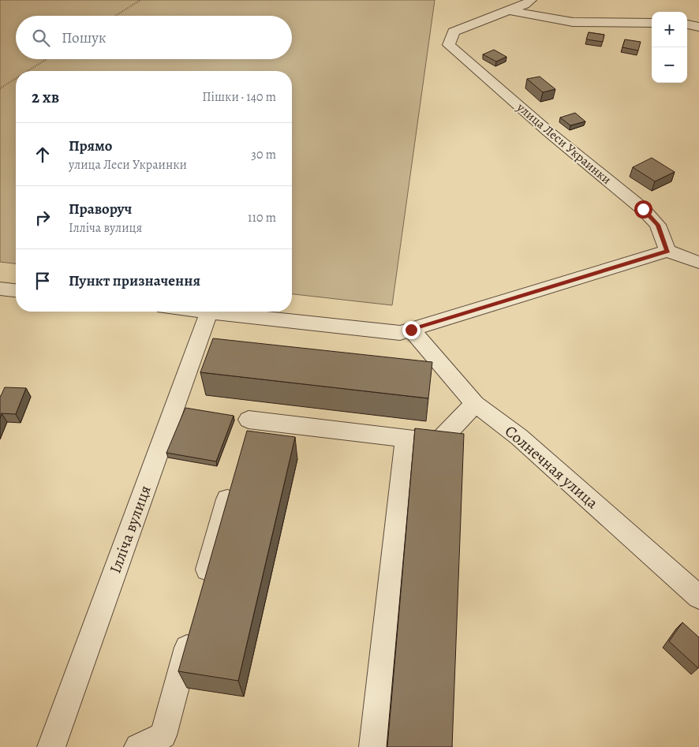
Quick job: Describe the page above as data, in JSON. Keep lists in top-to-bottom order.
{
  "streets": {
    "street": ["улица Леси Украинки", "Солнечная улица", "Ілліча вулиця"]
  },
  "page": {
    "map_buttons": ["+", "−"],
    "search": "Пошук",
    "heading": ["2 хв", "Пішки · 140 m"],
    "list": [
      ["Прямо", "улица Леси Украинки", "30 m"],
      ["Праворуч", "Ілліча вулиця", "110 m"],
      "Пункт призначення"
    ]
  }
}
